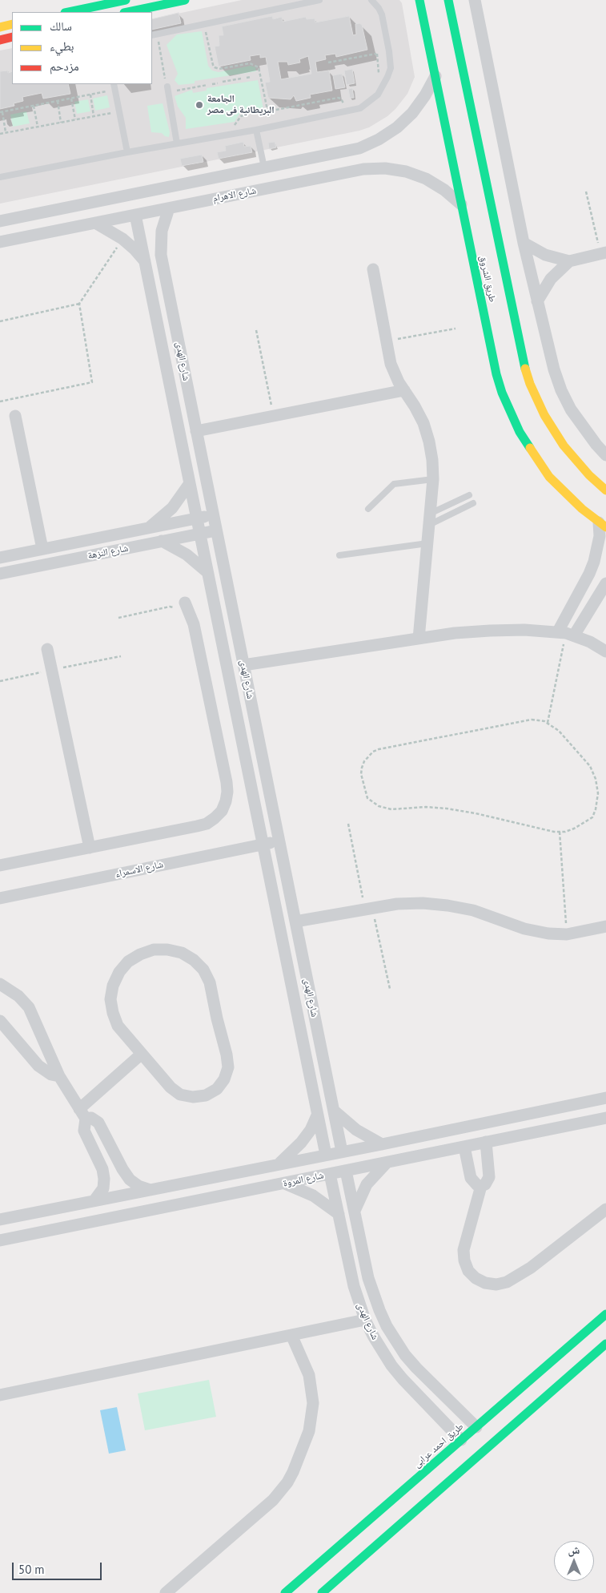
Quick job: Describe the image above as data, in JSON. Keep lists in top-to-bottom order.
{
  "streets": {
    "street": [
      "شارع الاهرام",
      "طريق الشروق",
      "شارع الهدى",
      "شارع النزهة",
      "شارع الاسمراء",
      "شارع المروة",
      "طريق احمد عرابى"
    ]
  },
  "crossings": [
    ["شارع الاهرام", "طريق الشروق"],
    ["شارع الاهرام", "شارع الهدى"],
    ["شارع الهدى", "شارع النزهة"],
    ["شارع الهدى", "شارع الاسمراء"],
    ["شارع الهدى", "شارع المروة"],
    ["شارع الهدى", "طريق احمد عرابى"]
  ],
  "places": ["الجامعة البريطانية فى مصر"],
  "legend": ["سالك", "بطيء", "مزدحم"],
  "scale_bar": "50 m",
  "north": "top"
}
